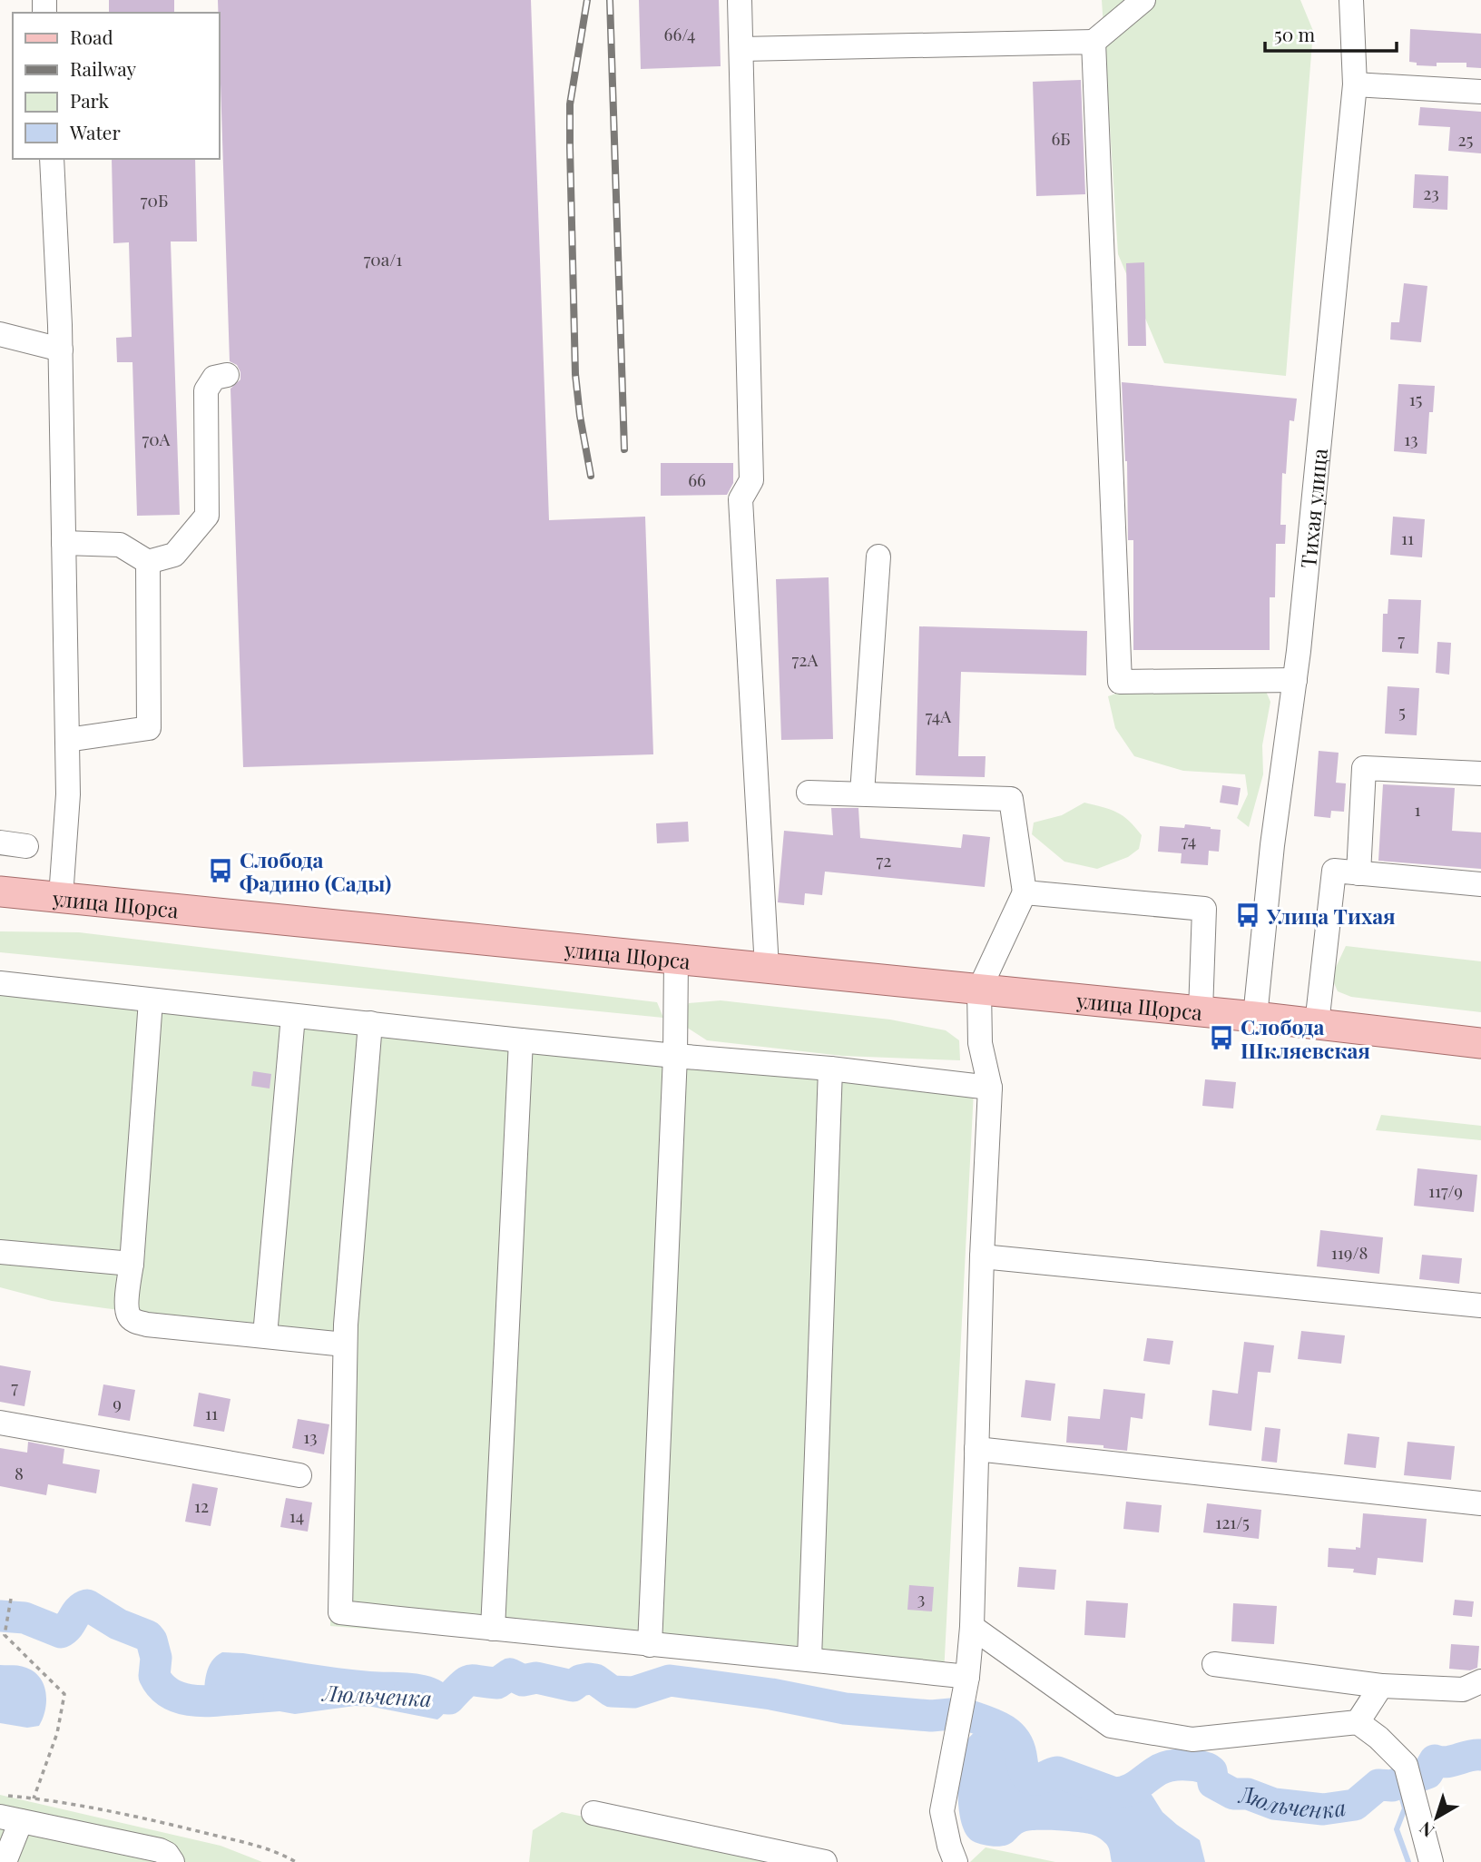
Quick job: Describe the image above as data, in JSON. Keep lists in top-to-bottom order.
{
  "streets": {
    "main road": ["улица Щорса"],
    "street": ["Тихая улица"]
  },
  "crossings": [
    ["Тихая улица", "улица Щорса"]
  ],
  "water": ["Люльченка"],
  "places": {
    "bus stop": ["Слобода Фадино (Сады)", "Улица Тихая", "Слобода Шкляевская"]
  },
  "house_numbers": [
    "66/4",
    "6Б",
    "25",
    "23",
    "70Б",
    "70а/1",
    "15",
    "70А",
    "13",
    "66",
    "11",
    "7",
    "72А",
    "5",
    "74А",
    "1",
    "74",
    "72",
    "117/9",
    "119/8",
    "7",
    "9",
    "11",
    "13",
    "8",
    "12",
    "14",
    "121/5",
    "3"
  ],
  "legend": [
    "Road",
    "Railway",
    "Park",
    "Water"
  ],
  "scale_bar": "50 m",
  "north": "bottom left"
}
